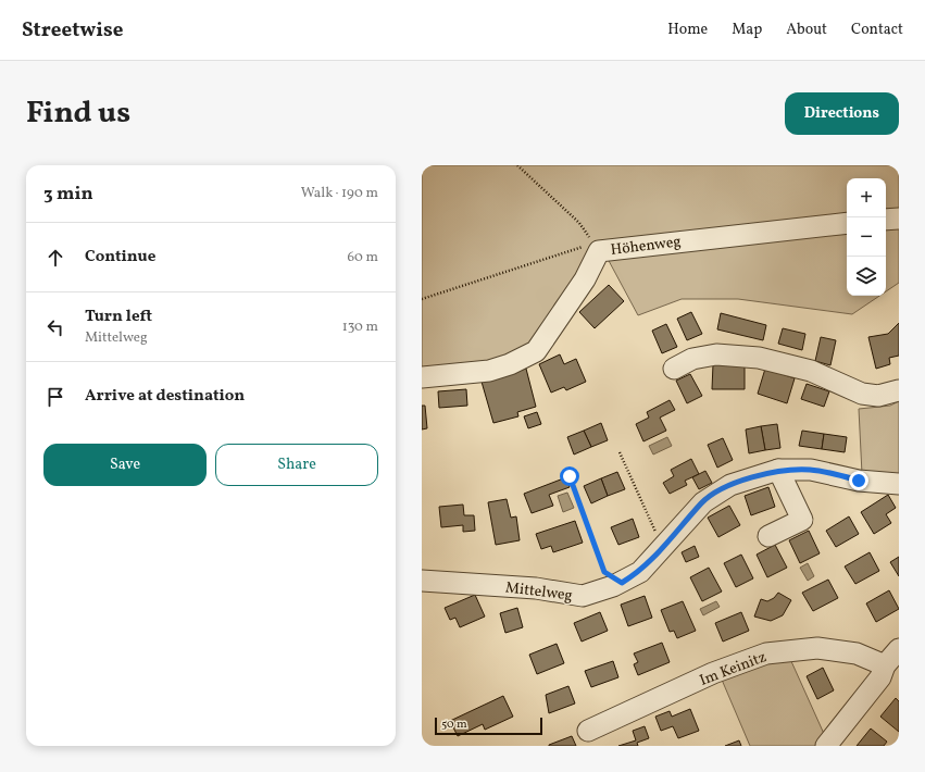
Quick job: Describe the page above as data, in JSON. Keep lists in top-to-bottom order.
{
  "streets": {
    "street": ["Höhenweg", "Mittelweg", "Im Keinitz"]
  },
  "scale_bar": "50 m",
  "page": {
    "header": "Streetwise",
    "nav": [
      "Home",
      "Map",
      "About",
      "Contact"
    ],
    "title": "Find us",
    "buttons": [
      "Directions",
      ["Save", "Share"]
    ],
    "heading": ["3 min", "Walk · 190 m"],
    "map_buttons": ["+", "−"],
    "list": [
      ["Continue", "60 m"],
      ["Turn left", "Mittelweg", "130 m"],
      "Arrive at destination"
    ],
    "scale": "50 m"
  }
}
